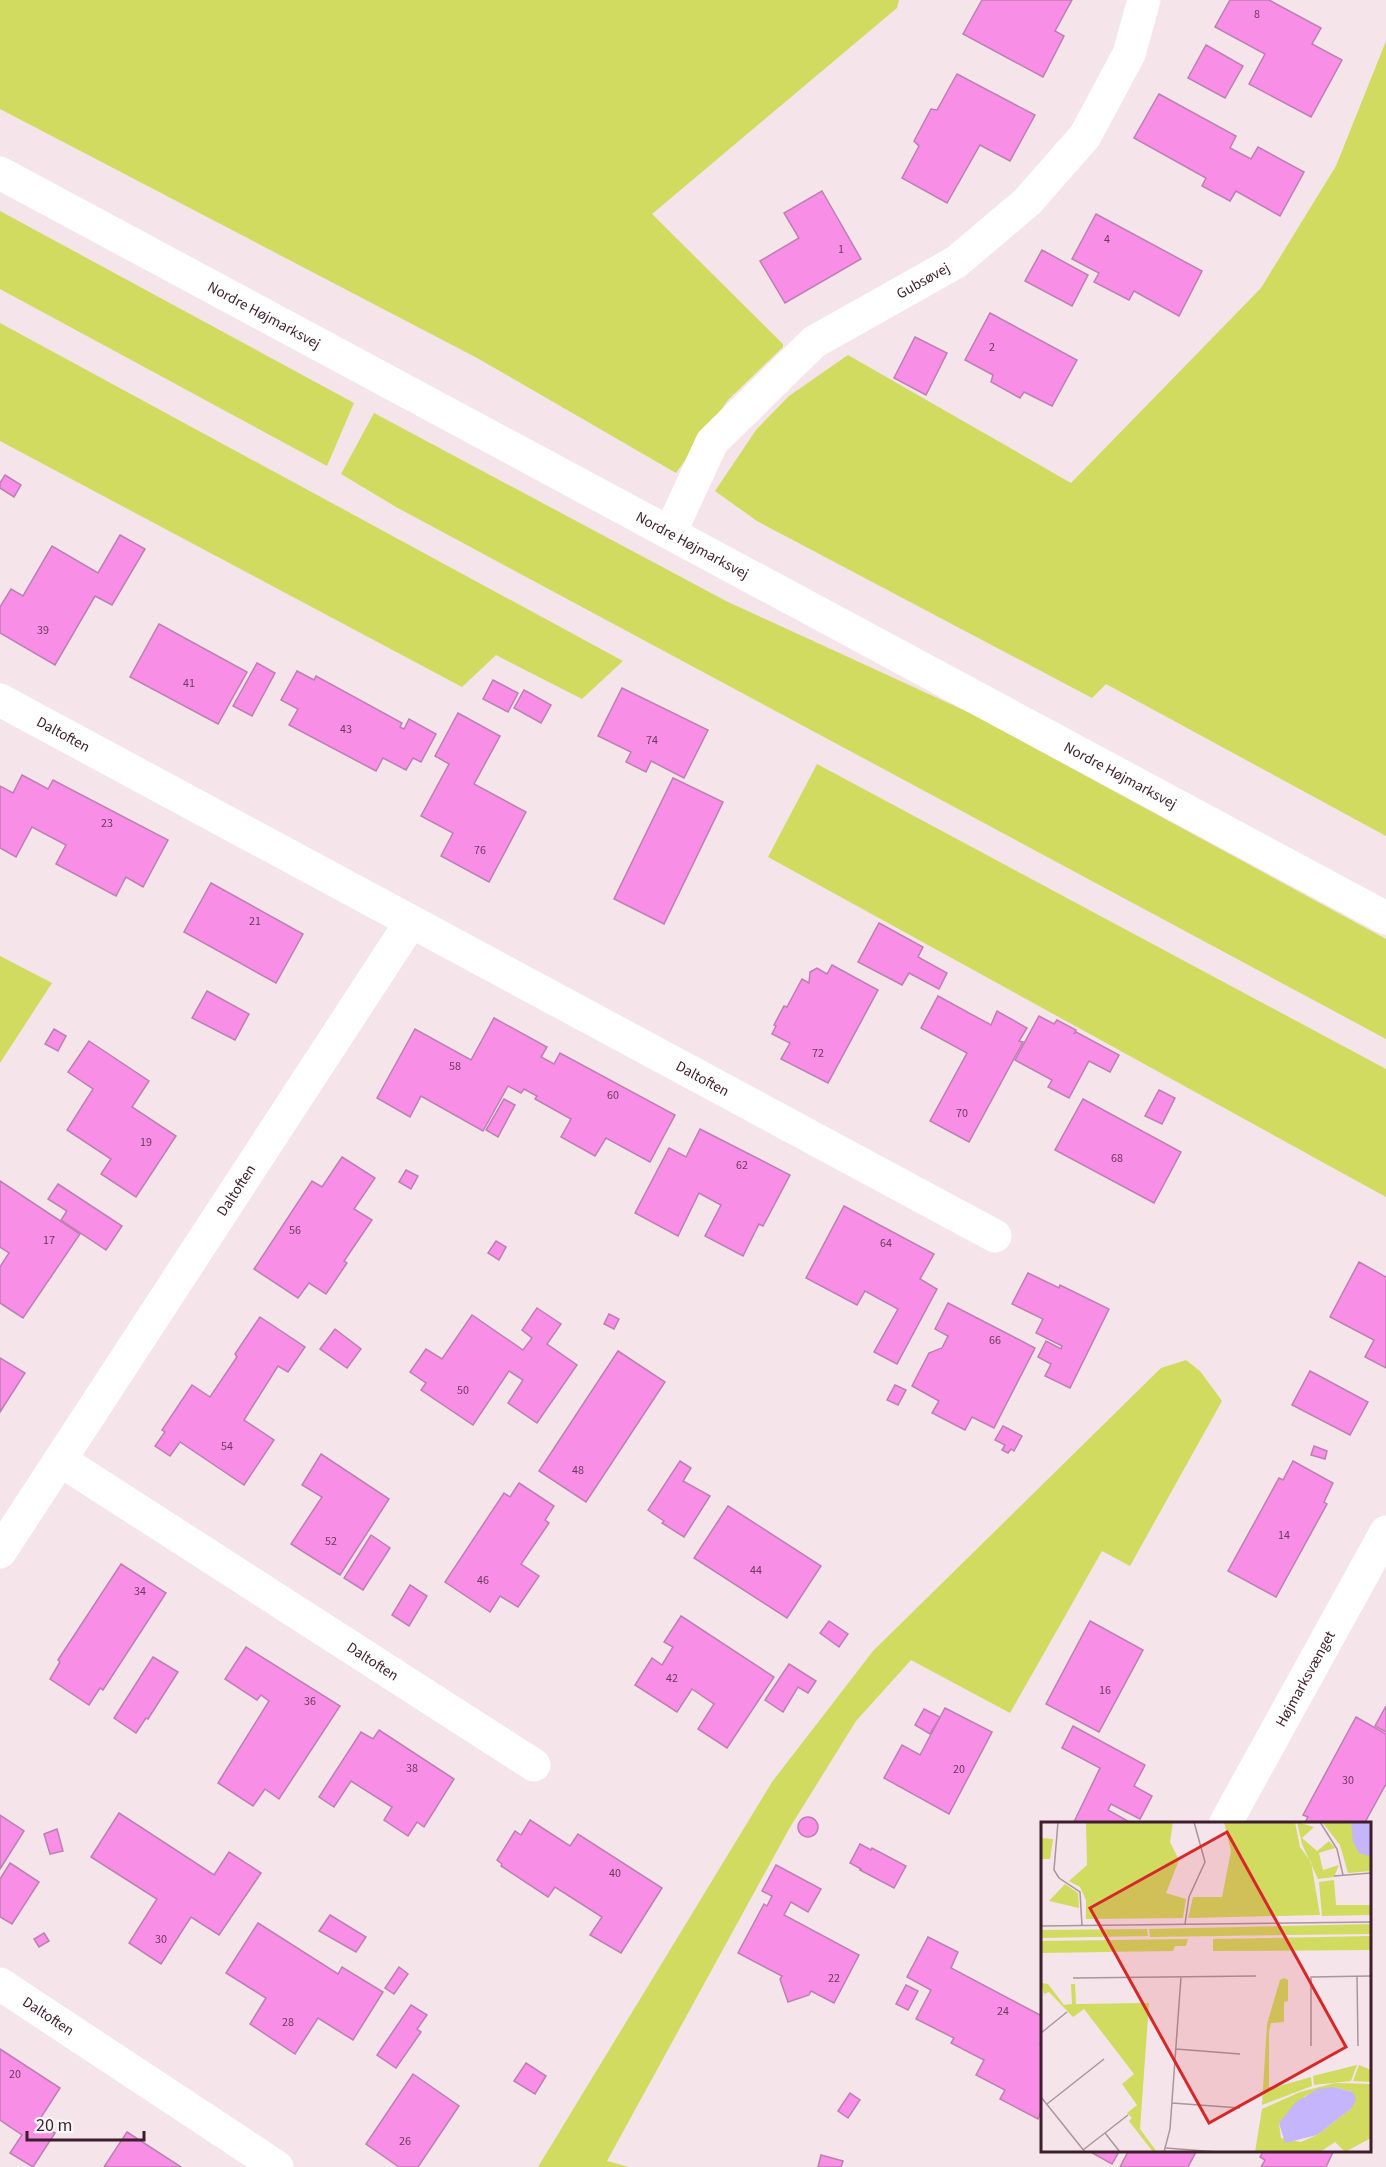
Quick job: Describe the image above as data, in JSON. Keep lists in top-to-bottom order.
{
  "streets": {
    "street": [
      "Gubsøvej",
      "Nordre Højmarksvej",
      "Daltoften",
      "Højmarksvænget"
    ]
  },
  "crossings": [
    ["Gubsøvej", "Nordre Højmarksvej"]
  ],
  "house_numbers": [
    "8",
    "4",
    "1",
    "2",
    "39",
    "41",
    "43",
    "74",
    "23",
    "76",
    "21",
    "72",
    "58",
    "60",
    "70",
    "19",
    "68",
    "62",
    "56",
    "17",
    "64",
    "66",
    "50",
    "54",
    "48",
    "14",
    "52",
    "44",
    "46",
    "34",
    "42",
    "16",
    "36",
    "38",
    "20",
    "30",
    "40",
    "30",
    "22",
    "24",
    "28",
    "20",
    "26"
  ],
  "scale_bar": "20 m"
}
